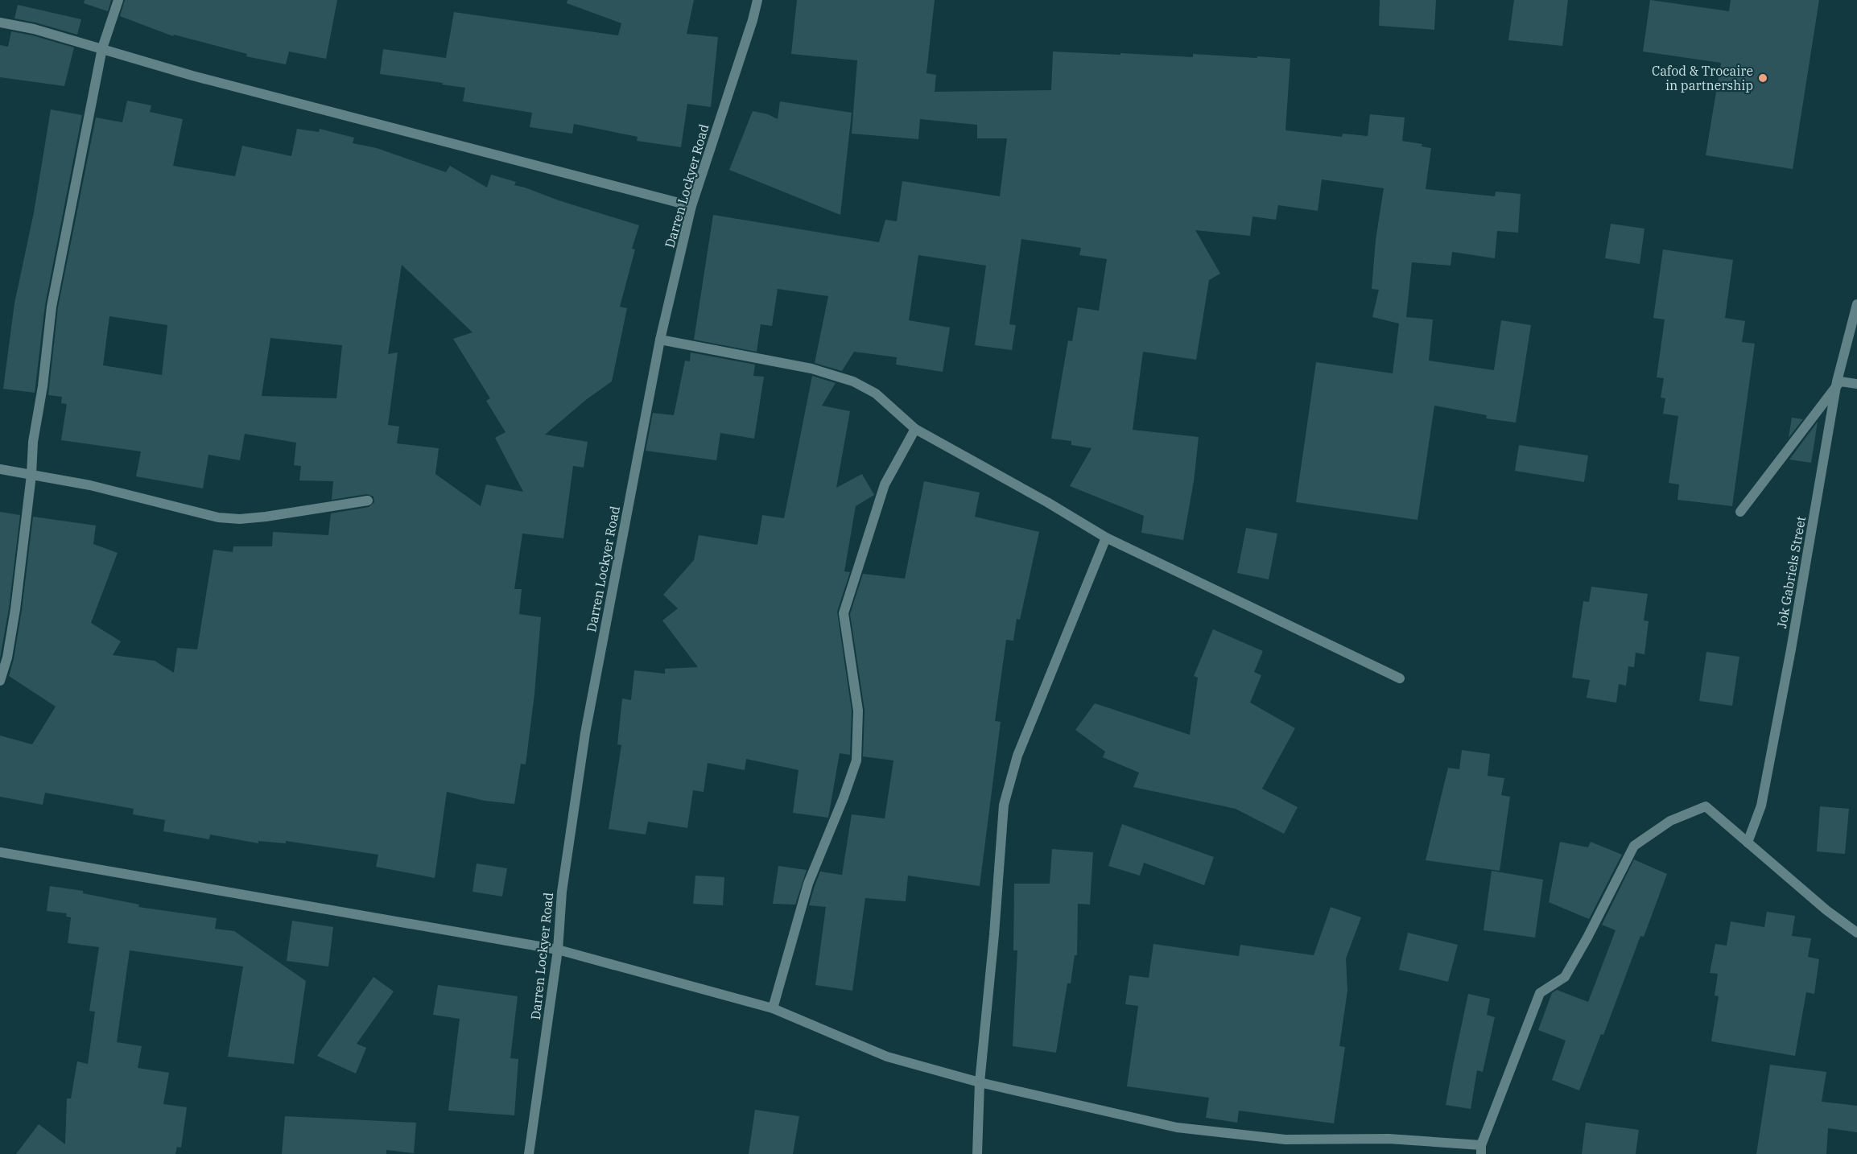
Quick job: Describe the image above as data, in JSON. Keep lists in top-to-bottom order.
{
  "streets": {
    "street": ["Darren Lockyer Road", "Jok Gabriels Street"]
  },
  "places": ["Cafod & Trocaire in partnership"]
}
